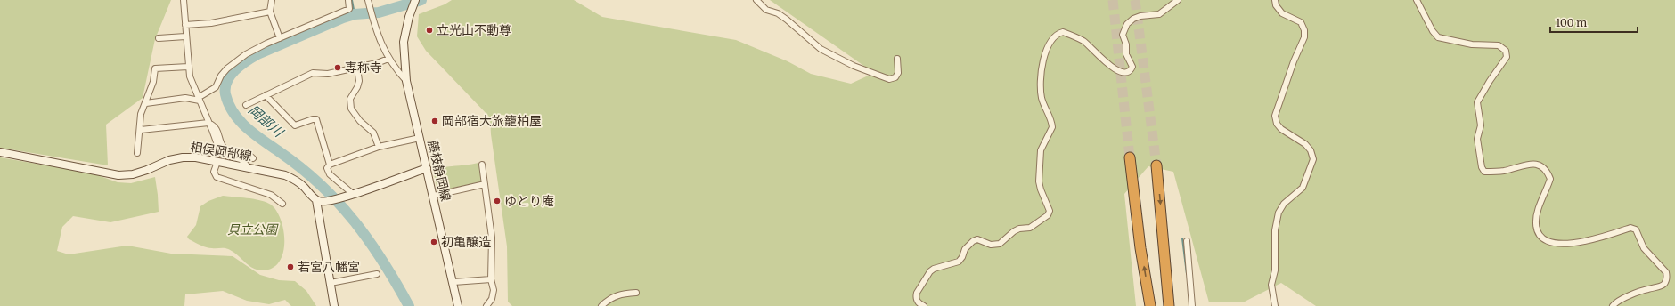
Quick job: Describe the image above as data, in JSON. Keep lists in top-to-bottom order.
{
  "streets": {
    "main road": ["相俣岡部線", "藤枝静岡線"]
  },
  "water": ["岡部川"],
  "parks": ["貝立公園"],
  "places": [
    "立光山不動尊",
    "専称寺",
    "岡部宿大旅籠柏屋",
    "ゆとり庵",
    "初亀醸造",
    "若宮八幡宮"
  ],
  "scale_bar": "100 m"
}
